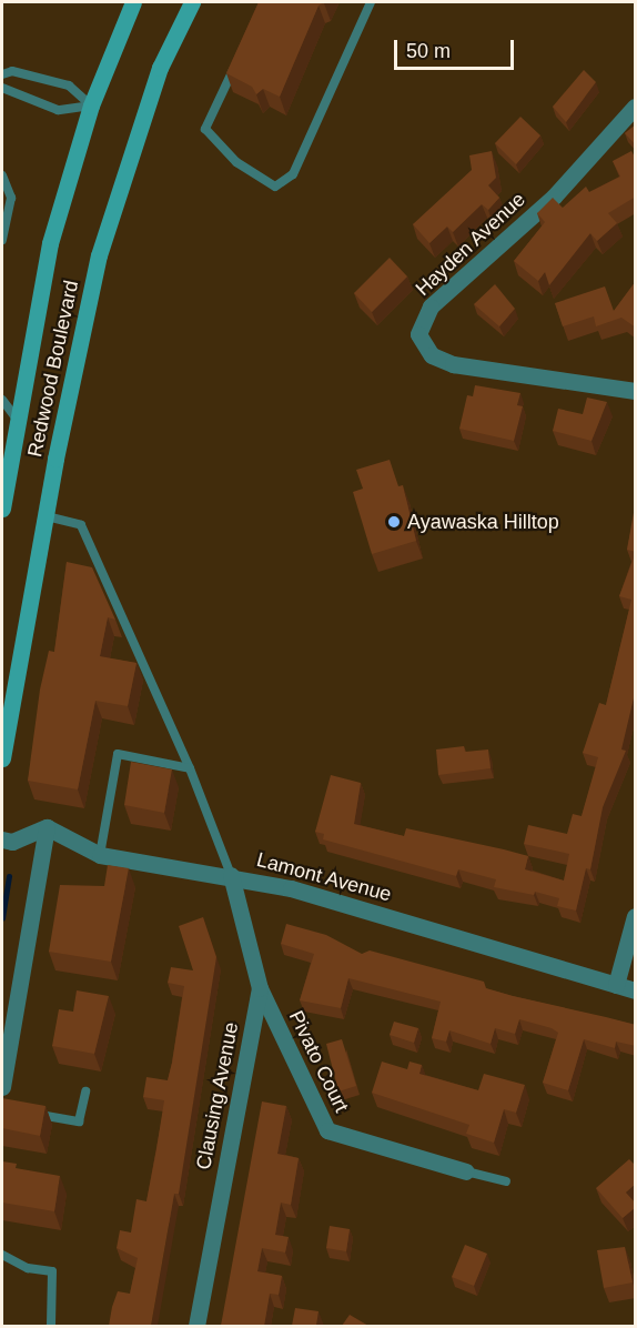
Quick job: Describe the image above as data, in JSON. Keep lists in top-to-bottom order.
{
  "streets": {
    "main road": ["Redwood Boulevard"],
    "street": [
      "Hayden Avenue",
      "Lamont Avenue",
      "Pivato Court",
      "Clausing Avenue"
    ]
  },
  "crossings": [
    ["Lamont Avenue", "Clausing Avenue"],
    ["Pivato Court", "Clausing Avenue"]
  ],
  "places": ["Ayawaska Hilltop"],
  "scale_bar": "50 m"
}
